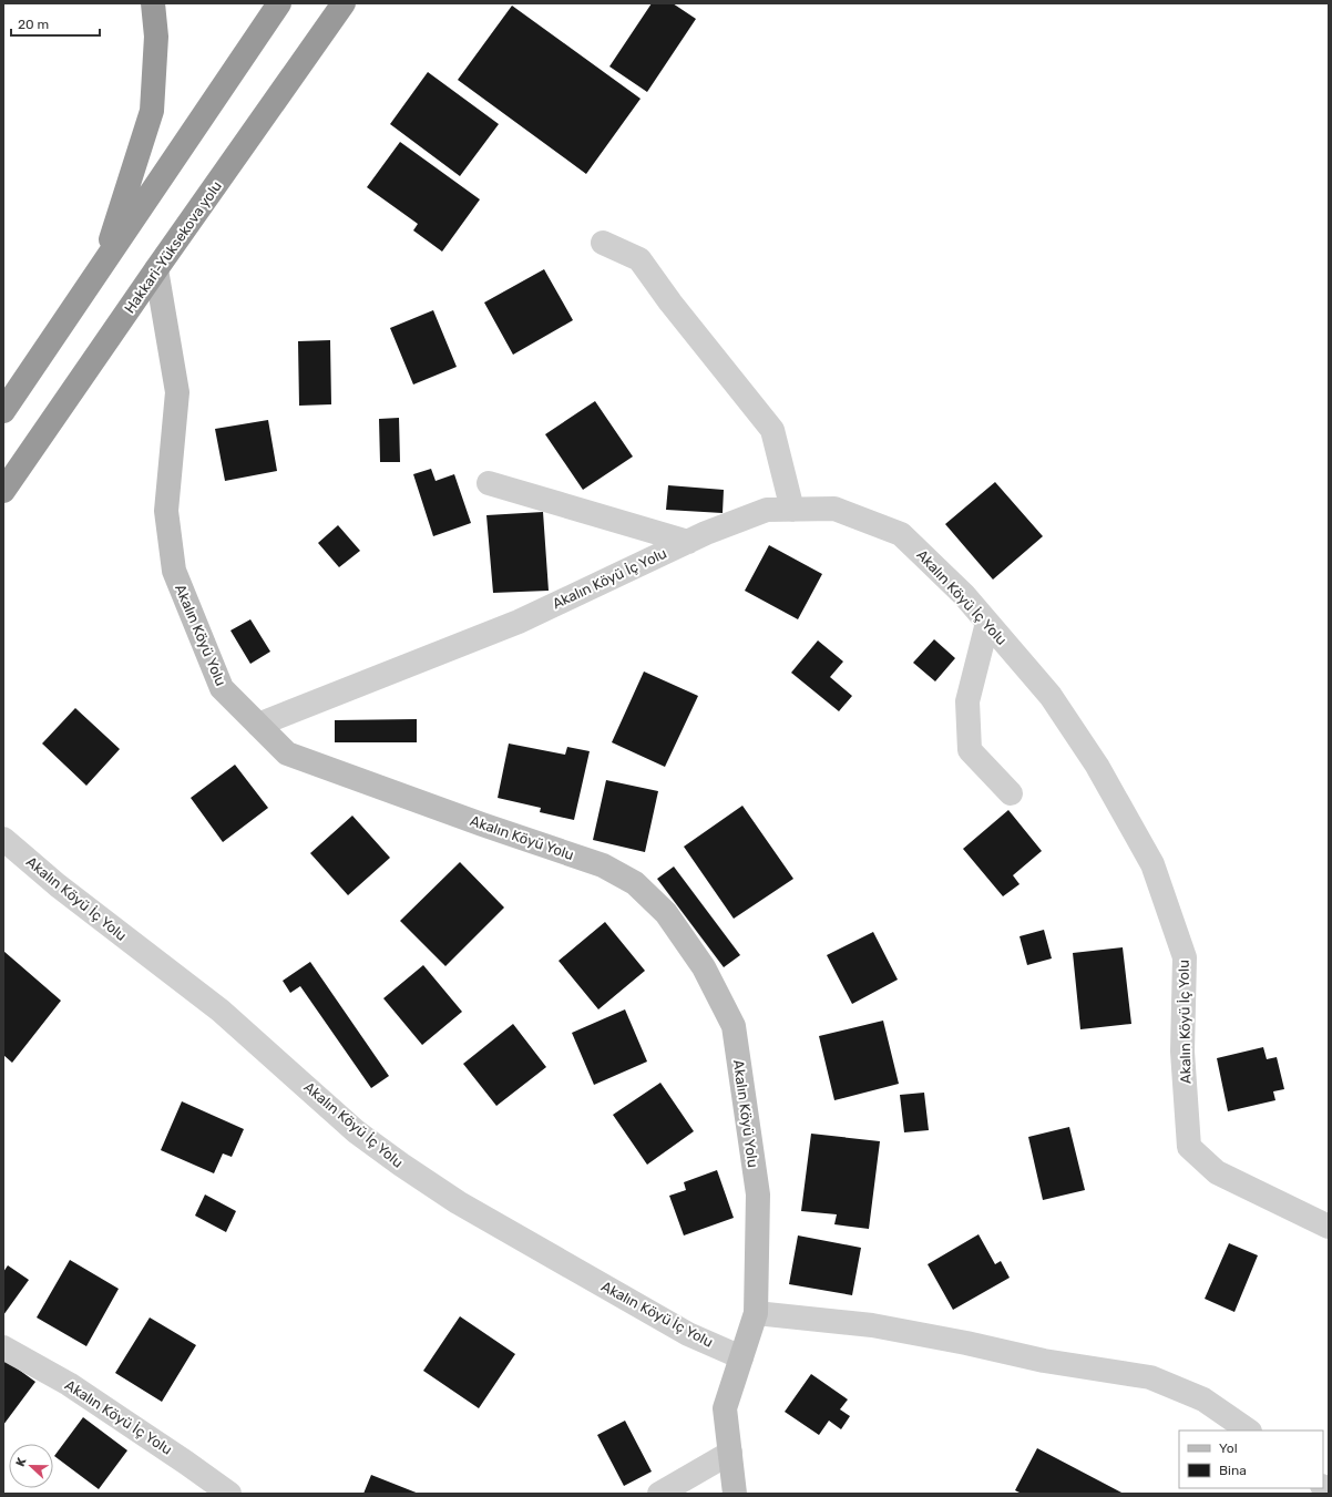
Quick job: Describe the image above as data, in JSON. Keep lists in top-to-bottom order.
{
  "streets": {
    "highway": ["Hakkari-Yüksekova yolu"],
    "street": ["Akalın Köyü İç Yolu", "Akalın Köyü Yolu"]
  },
  "crossings": [
    ["Hakkari-Yüksekova yolu", "Akalın Köyü Yolu"],
    ["Akalın Köyü İç Yolu", "Akalın Köyü Yolu"]
  ],
  "legend": ["Yol", "Bina"],
  "scale_bar": "20 m",
  "north": "left"
}
